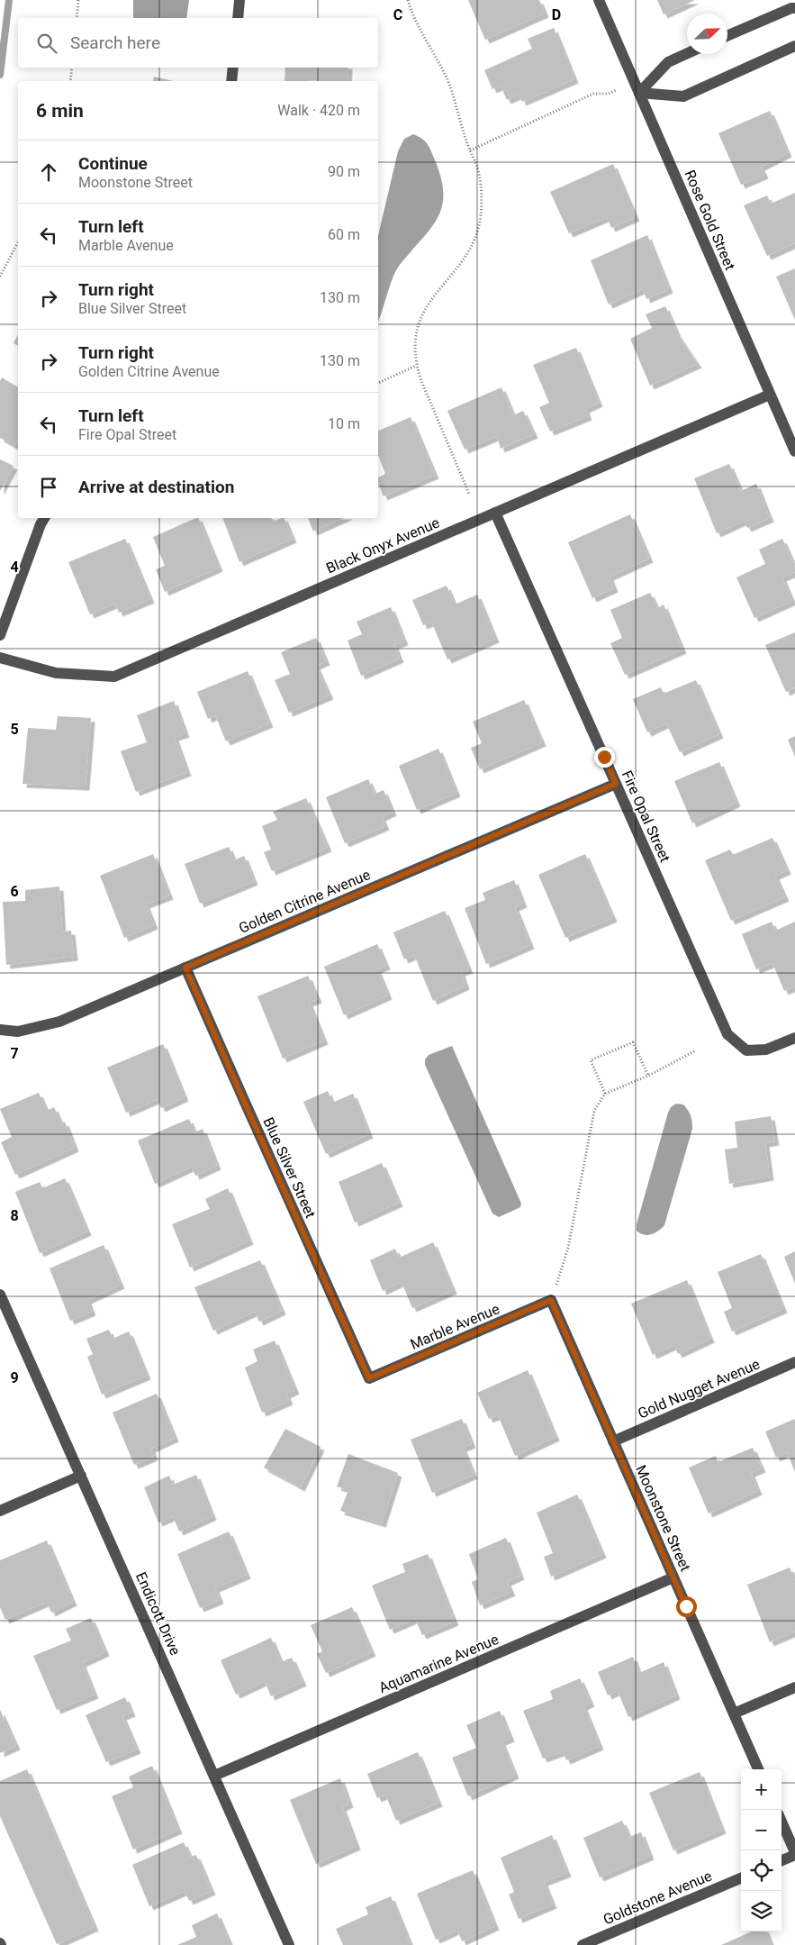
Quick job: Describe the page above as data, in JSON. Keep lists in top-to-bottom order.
{
  "streets": {
    "street": [
      "Rose Gold Street",
      "Black Onyx Avenue",
      "Fire Opal Street",
      "Golden Citrine Avenue",
      "Blue Silver Street",
      "Marble Avenue",
      "Gold Nugget Avenue",
      "Moonstone Street",
      "Endicott Drive",
      "Aquamarine Avenue",
      "Goldstone Avenue"
    ]
  },
  "crossings": [
    ["Rose Gold Street", "Black Onyx Avenue"],
    ["Black Onyx Avenue", "Fire Opal Street"],
    ["Fire Opal Street", "Golden Citrine Avenue"],
    ["Golden Citrine Avenue", "Blue Silver Street"],
    ["Blue Silver Street", "Marble Avenue"],
    ["Marble Avenue", "Moonstone Street"],
    ["Gold Nugget Avenue", "Moonstone Street"],
    ["Moonstone Street", "Aquamarine Avenue"],
    ["Endicott Drive", "Aquamarine Avenue"]
  ],
  "north": "top right",
  "page": {
    "search": "Search here",
    "heading": ["6 min", "Walk · 420 m"],
    "list": [
      ["Continue", "Moonstone Street", "90 m"],
      ["Turn left", "Marble Avenue", "60 m"],
      ["Turn right", "Blue Silver Street", "130 m"],
      ["Turn right", "Golden Citrine Avenue", "130 m"],
      ["Turn left", "Fire Opal Street", "10 m"],
      "Arrive at destination"
    ],
    "map_buttons": ["+", "−"]
  },
  "grid": {
    "columns": ["C", "D"],
    "rows": [
      "4",
      "5",
      "6",
      "7",
      "8",
      "9"
    ]
  }
}
